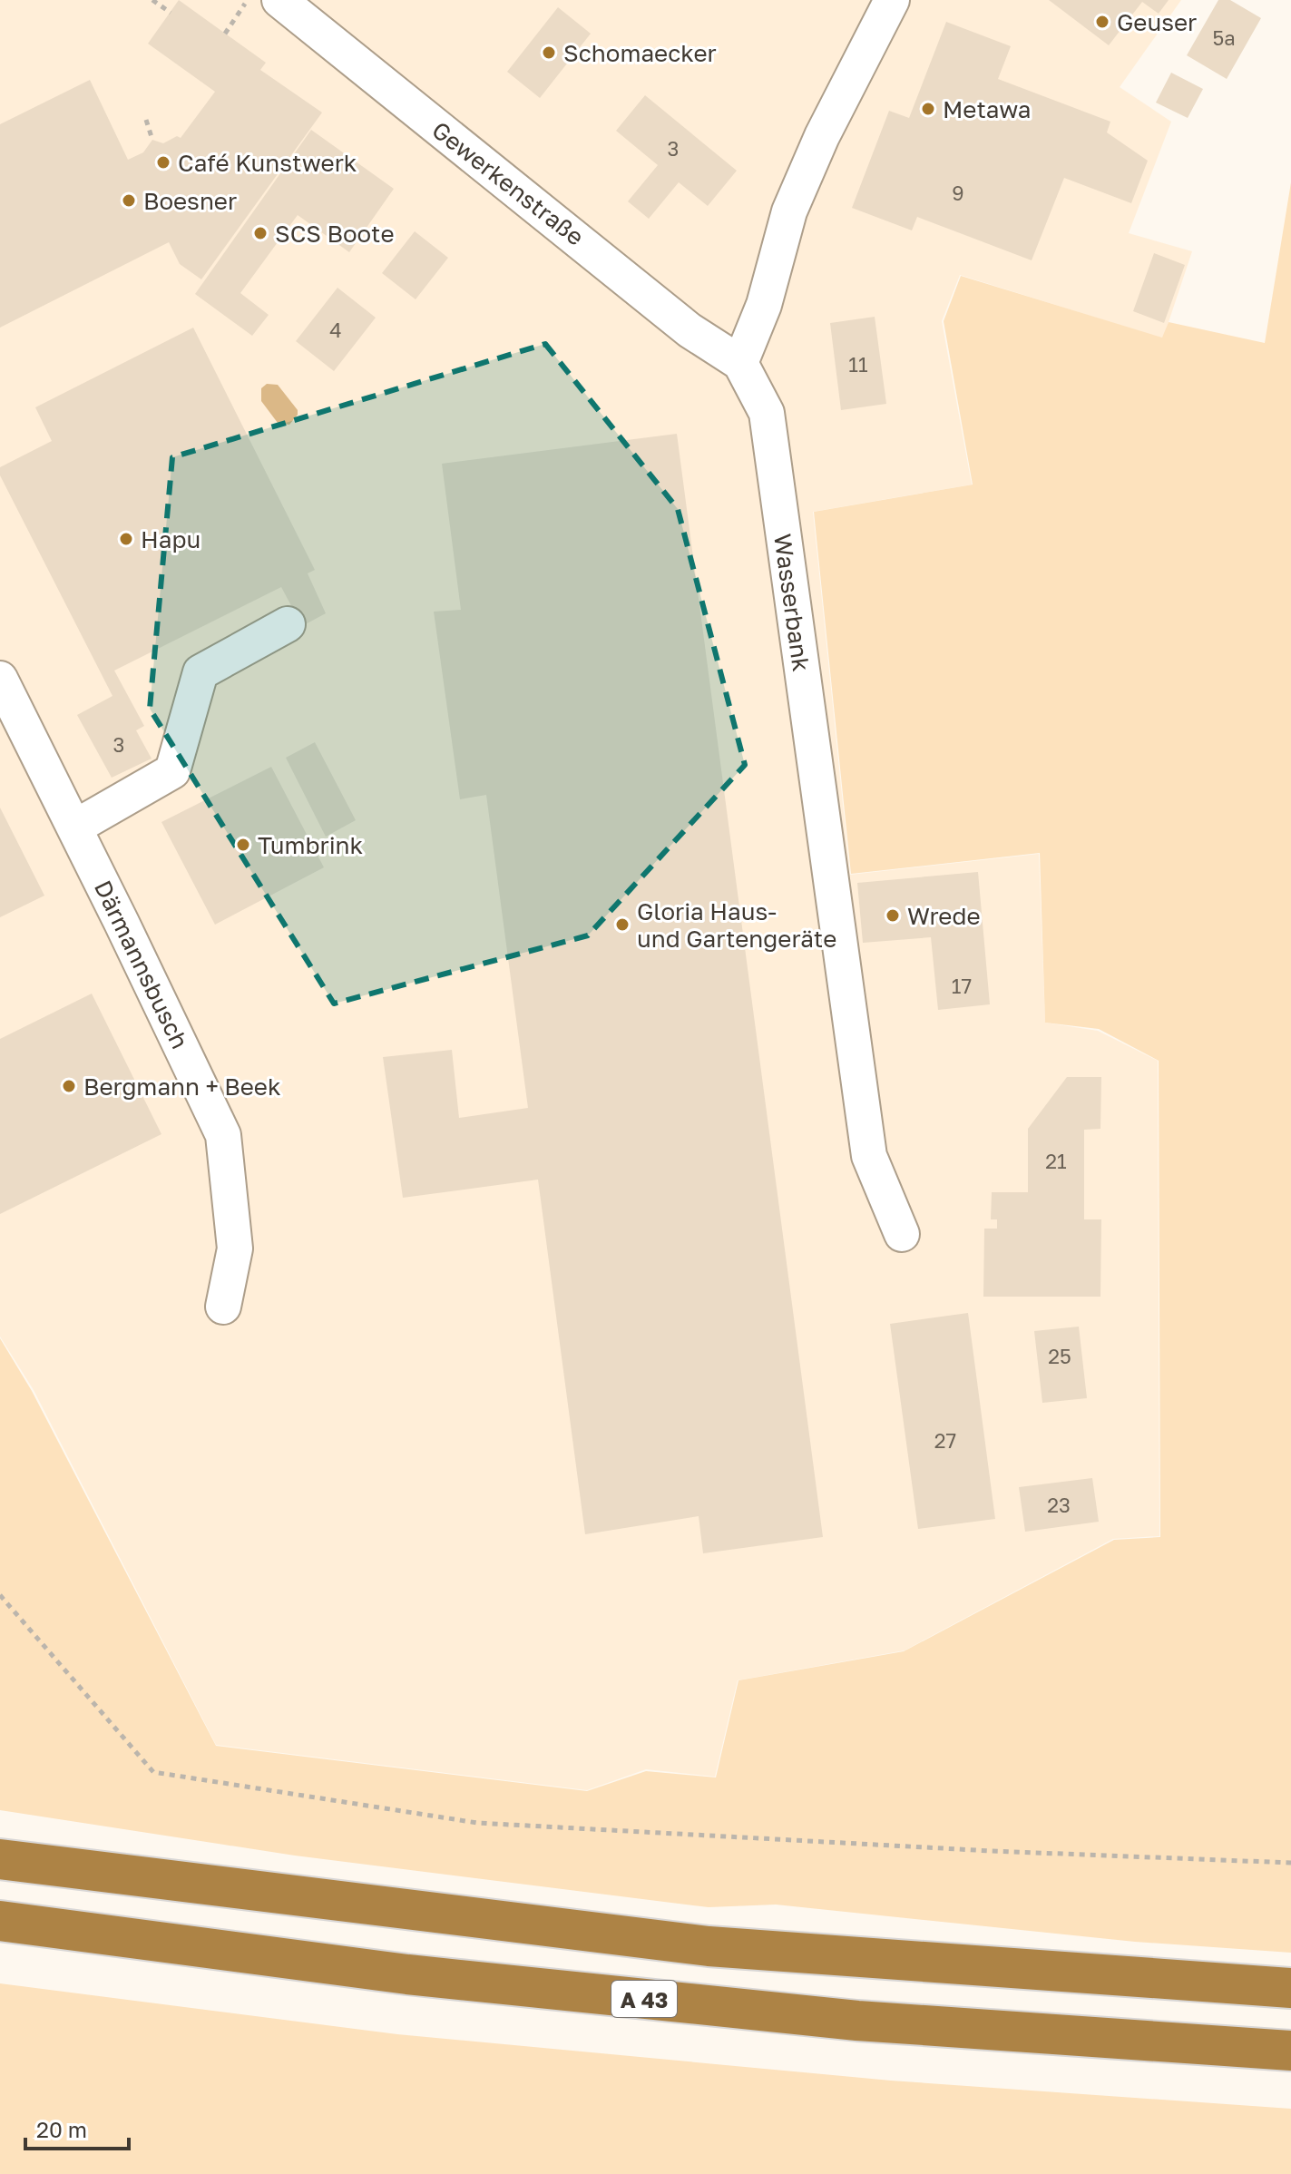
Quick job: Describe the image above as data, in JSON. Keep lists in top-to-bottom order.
{
  "streets": {
    "highway": ["A 43"],
    "street": ["Gewerkenstraße", "Wasserbank", "Därmannsbusch"]
  },
  "crossings": [
    ["Gewerkenstraße", "Wasserbank"]
  ],
  "places": [
    "Geuser",
    "Schomaecker",
    "Metawa",
    "Café Kunstwerk",
    "Boesner",
    "SCS Boote",
    "Hapu",
    "Tumbrink",
    "Wrede",
    "Gloria Haus- und Gartengeräte",
    "Bergmann + Beek"
  ],
  "house_numbers": [
    "5a",
    "3",
    "9",
    "4",
    "11",
    "3",
    "17",
    "21",
    "25",
    "27",
    "23"
  ],
  "scale_bar": "20 m"
}
